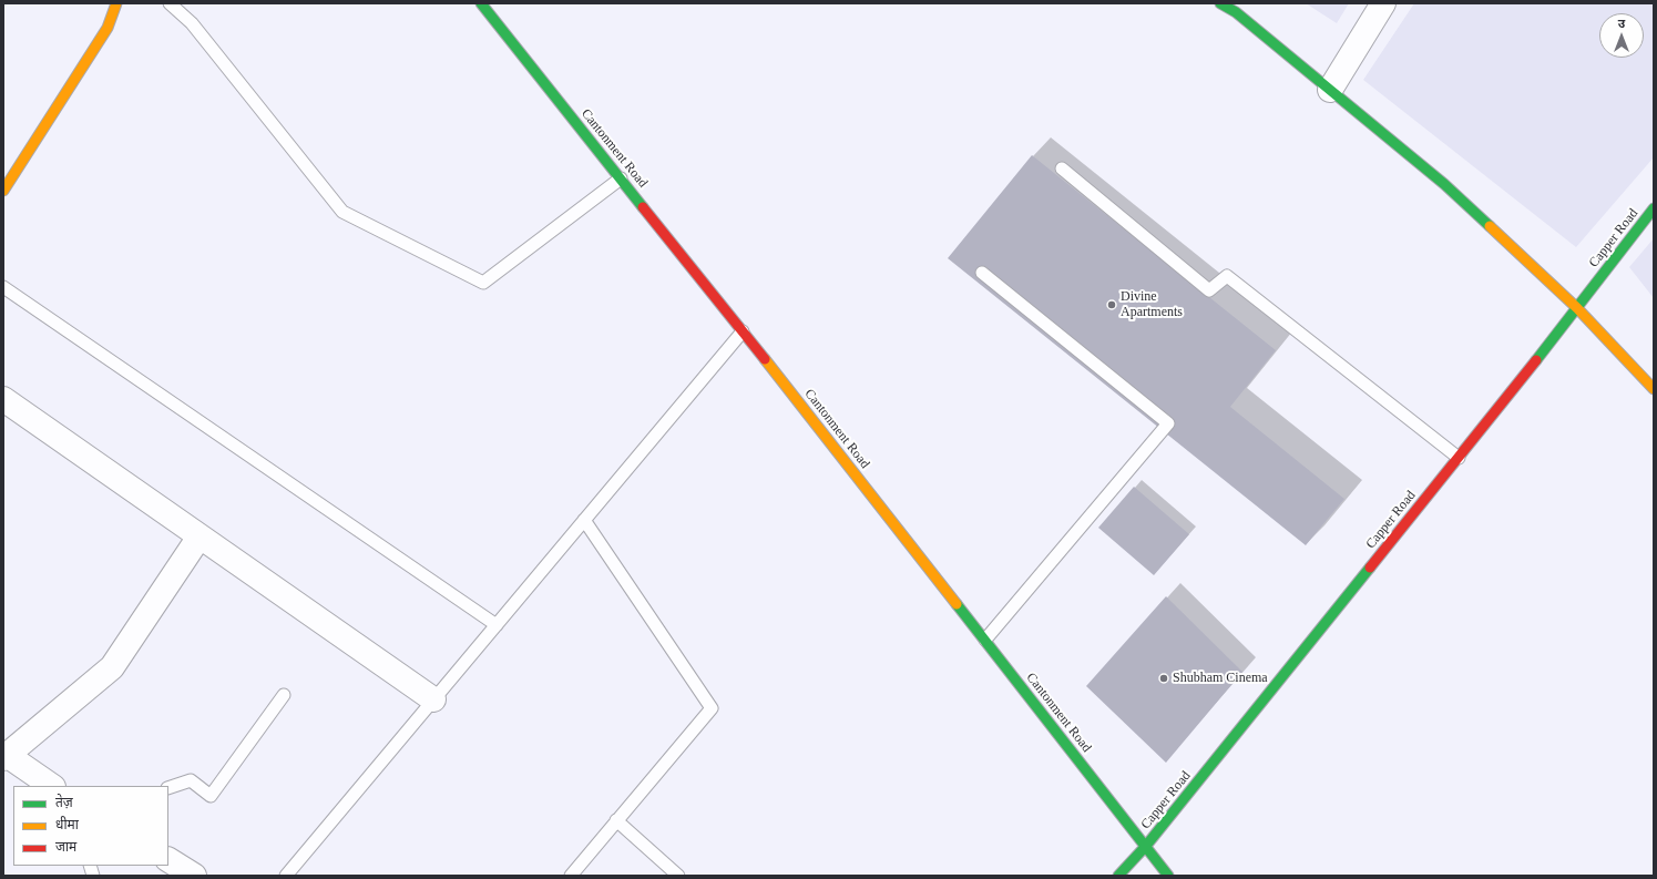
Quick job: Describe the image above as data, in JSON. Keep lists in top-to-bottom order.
{
  "streets": {
    "street": ["Cantonment Road", "Capper Road"]
  },
  "crossings": [
    ["Cantonment Road", "Capper Road"]
  ],
  "places": ["Divine Apartments", "Shubham Cinema"],
  "legend": ["तेज़", "धीमा", "जाम"],
  "north": "top"
}
